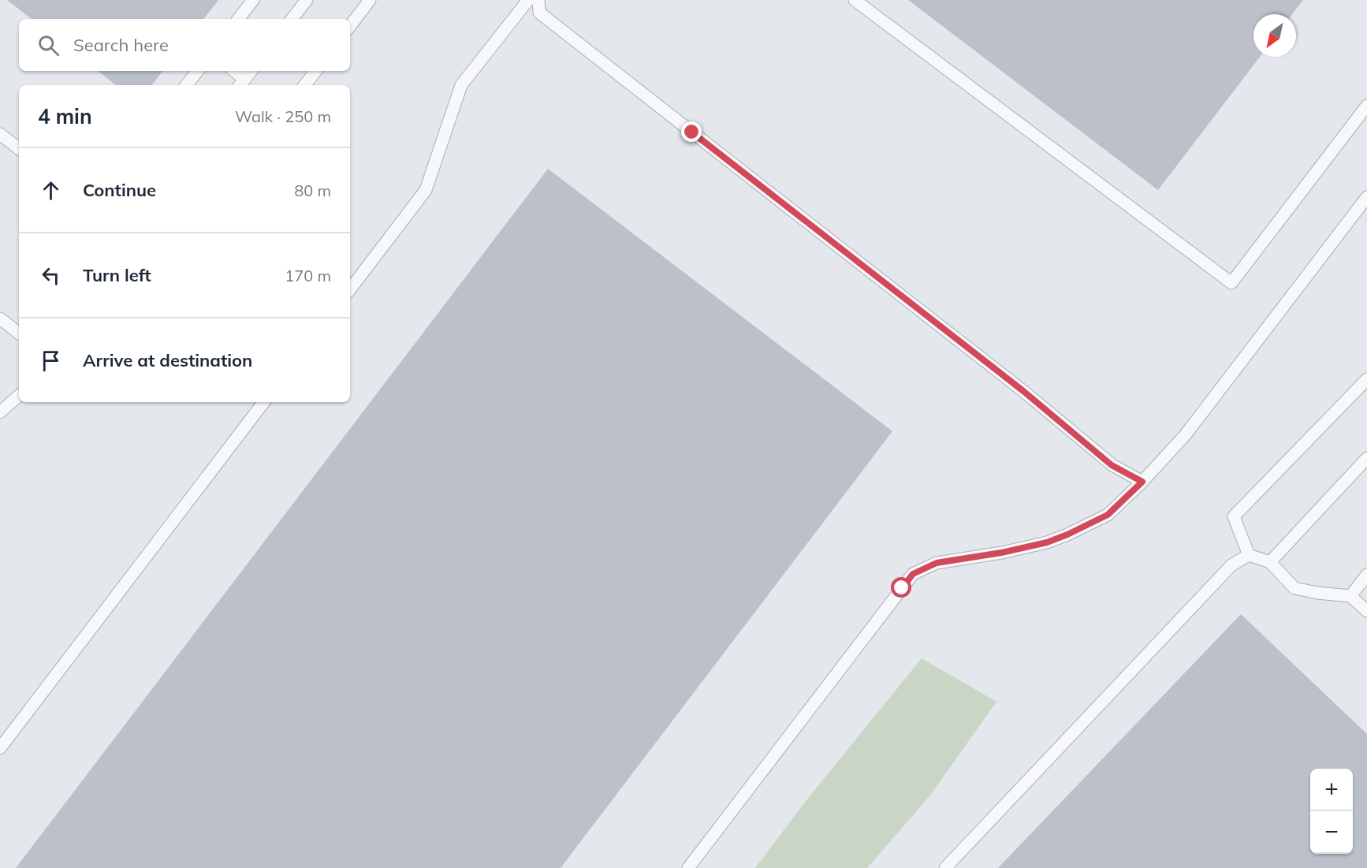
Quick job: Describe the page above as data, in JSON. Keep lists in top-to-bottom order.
{
  "north": "bottom left",
  "page": {
    "search": "Search here",
    "heading": ["4 min", "Walk · 250 m"],
    "list": [
      ["Continue", "80 m"],
      ["Turn left", "170 m"],
      "Arrive at destination"
    ],
    "map_buttons": ["+", "−"]
  }
}
